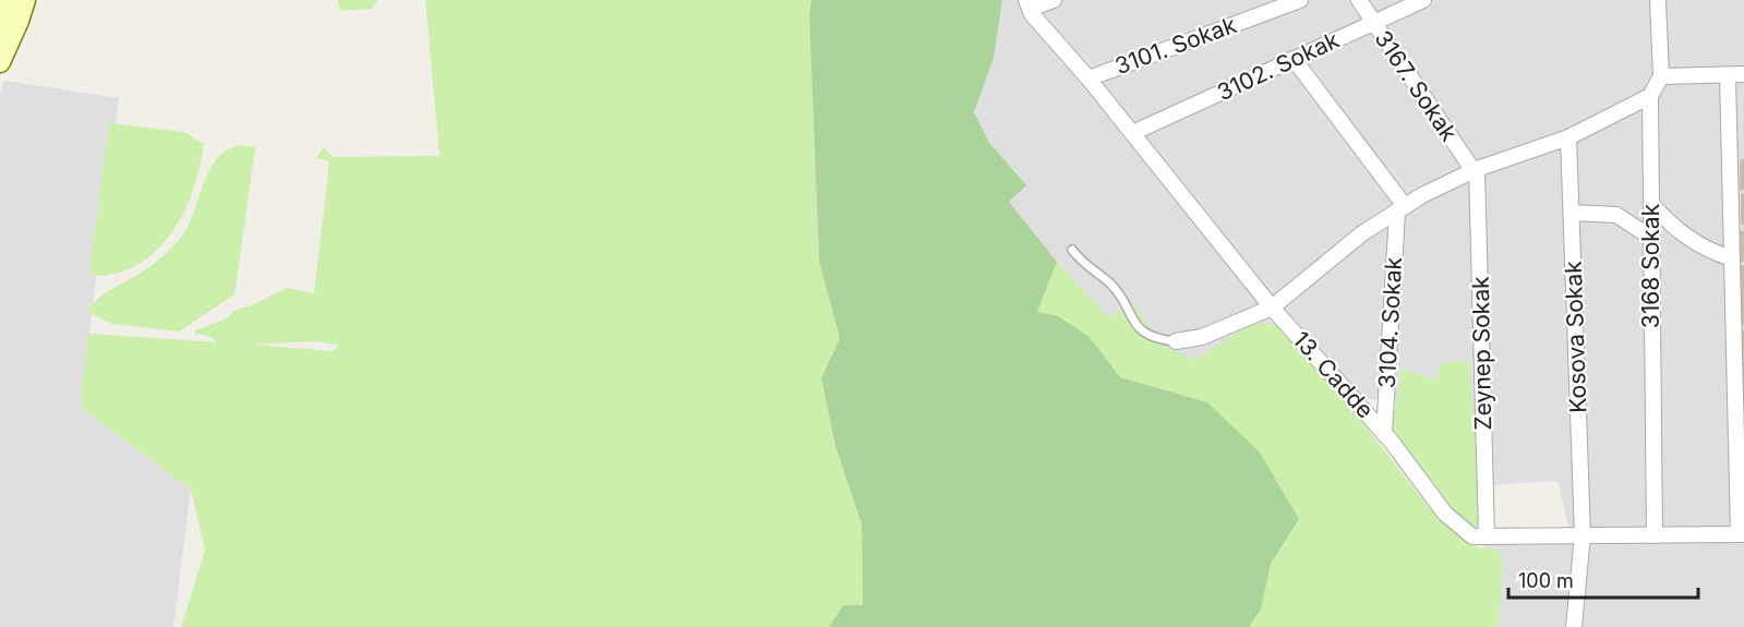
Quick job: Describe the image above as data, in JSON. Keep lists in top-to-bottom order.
{
  "streets": {
    "street": [
      "3101. Sokak",
      "3102. Sokak",
      "3167. Sokak",
      "3168 Sokak",
      "3104. Sokak",
      "Kosova Sokak",
      "Zeynep Sokak",
      "13. Cadde"
    ]
  },
  "crossings": [
    ["3101. Sokak", "13. Cadde"],
    ["3102. Sokak", "3167. Sokak"],
    ["3102. Sokak", "13. Cadde"],
    ["3167. Sokak", "Zeynep Sokak"],
    ["3168 Sokak", "13. Cadde"],
    ["3104. Sokak", "13. Cadde"],
    ["Kosova Sokak", "13. Cadde"],
    ["Zeynep Sokak", "13. Cadde"]
  ],
  "scale_bar": "100 m"
}
